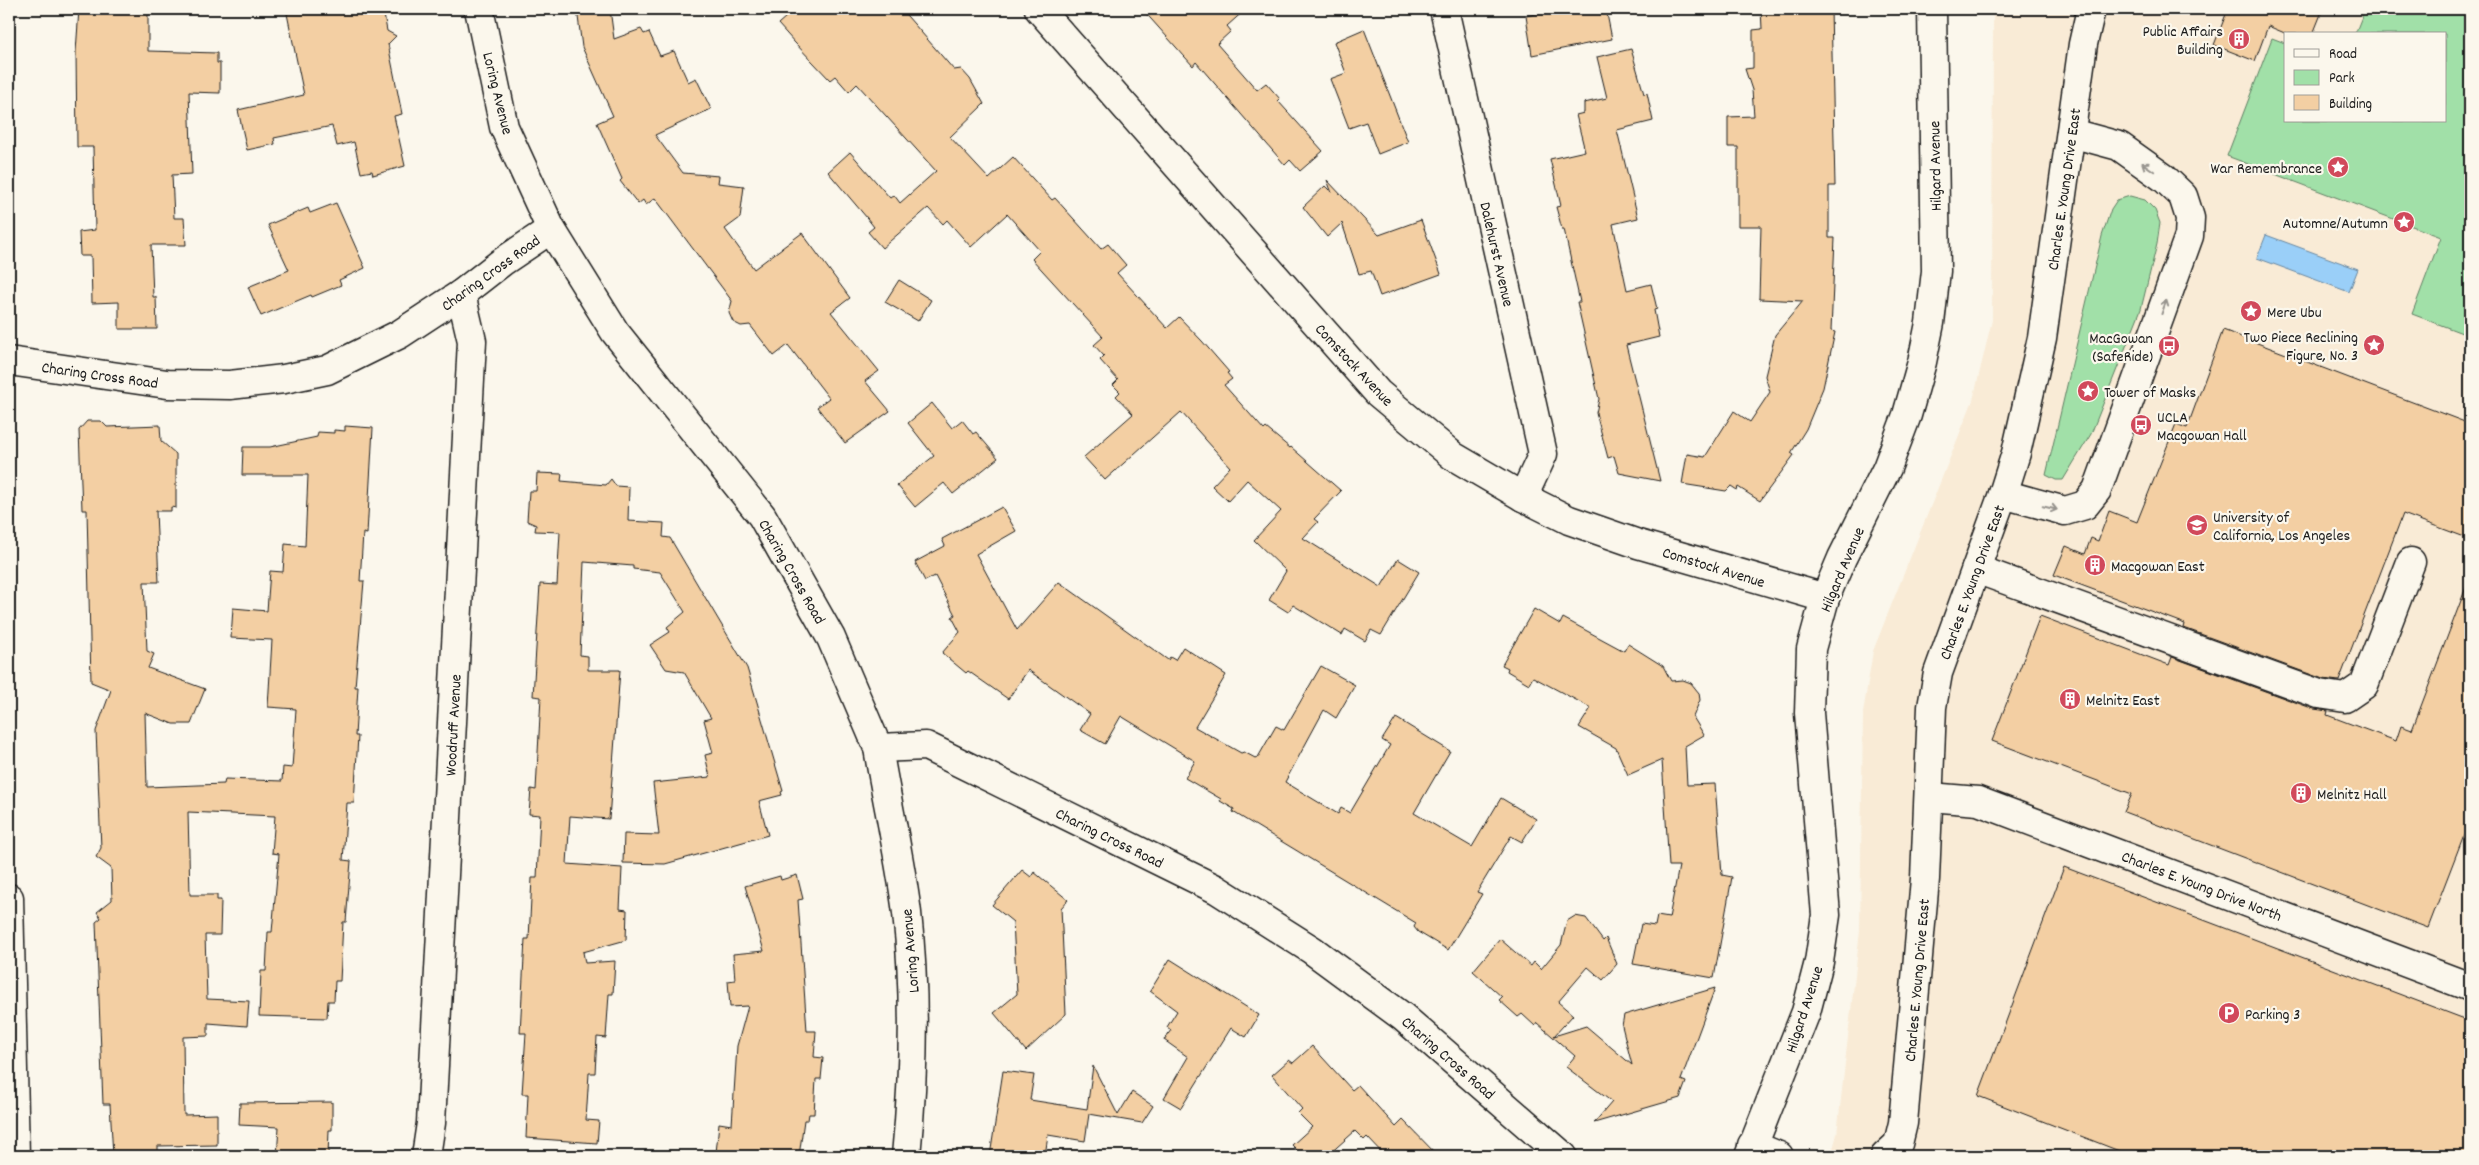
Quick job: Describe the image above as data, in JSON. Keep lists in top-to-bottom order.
{
  "streets": {
    "street": [
      "Loring Avenue",
      "Hilgard Avenue",
      "Charles E. Young Drive East",
      "Dalehurst Avenue",
      "Charing Cross Road",
      "Comstock Avenue",
      "Woodruff Avenue",
      "Charles E. Young Drive North"
    ]
  },
  "crossings": [
    ["Loring Avenue", "Charing Cross Road"],
    ["Hilgard Avenue", "Comstock Avenue"],
    ["Charles E. Young Drive East", "Charles E. Young Drive North"],
    ["Dalehurst Avenue", "Comstock Avenue"],
    ["Charing Cross Road", "Woodruff Avenue"]
  ],
  "places": {
    "building": [
      "Public Affairs Building",
      "Macgowan East",
      "Melnitz East",
      "Melnitz Hall"
    ],
    "place": [
      "War Remembrance",
      "Automne/Autumn",
      "Mere Ubu",
      "Two Piece Reclining Figure, No. 3",
      "Tower of Masks"
    ],
    "bus stop": ["MacGowan (SafeRide)", "UCLA Macgowan Hall"],
    "school or university": ["University of California, Los Angeles"],
    "parking": ["Parking 3"]
  },
  "legend": ["Road", "Park", "Building"]
}
